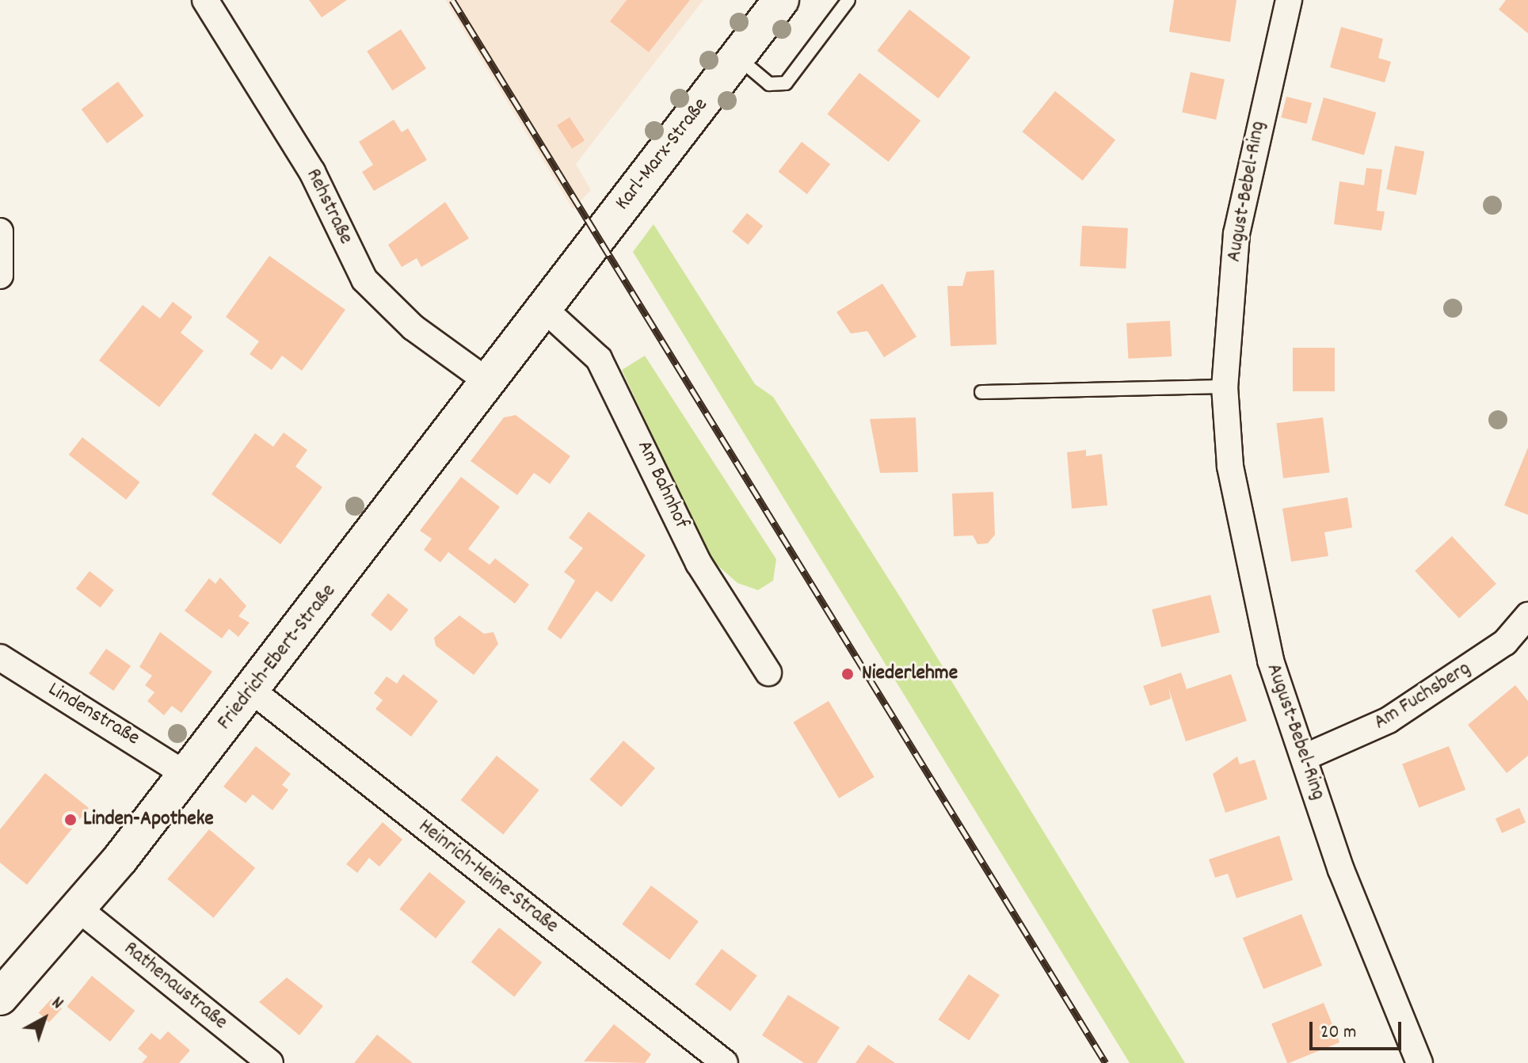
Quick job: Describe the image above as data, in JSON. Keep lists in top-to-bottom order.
{
  "streets": {
    "street": [
      "Karl-Marx-Straße",
      "August-Bebel-Ring",
      "Rehstraße",
      "Am Bahnhof",
      "Friedrich-Ebert-Straße",
      "Am Fuchsberg",
      "Lindenstraße",
      "Heinrich-Heine-Straße",
      "Rathenaustraße"
    ]
  },
  "crossings": [
    ["Karl-Marx-Straße", "Am Bahnhof"],
    ["Karl-Marx-Straße", "Friedrich-Ebert-Straße"],
    ["August-Bebel-Ring", "Am Fuchsberg"],
    ["Rehstraße", "Friedrich-Ebert-Straße"],
    ["Am Bahnhof", "Friedrich-Ebert-Straße"],
    ["Friedrich-Ebert-Straße", "Lindenstraße"],
    ["Friedrich-Ebert-Straße", "Heinrich-Heine-Straße"],
    ["Friedrich-Ebert-Straße", "Rathenaustraße"]
  ],
  "places": ["Niederlehme", "Linden-Apotheke"],
  "scale_bar": "20 m",
  "north": "top right"
}
